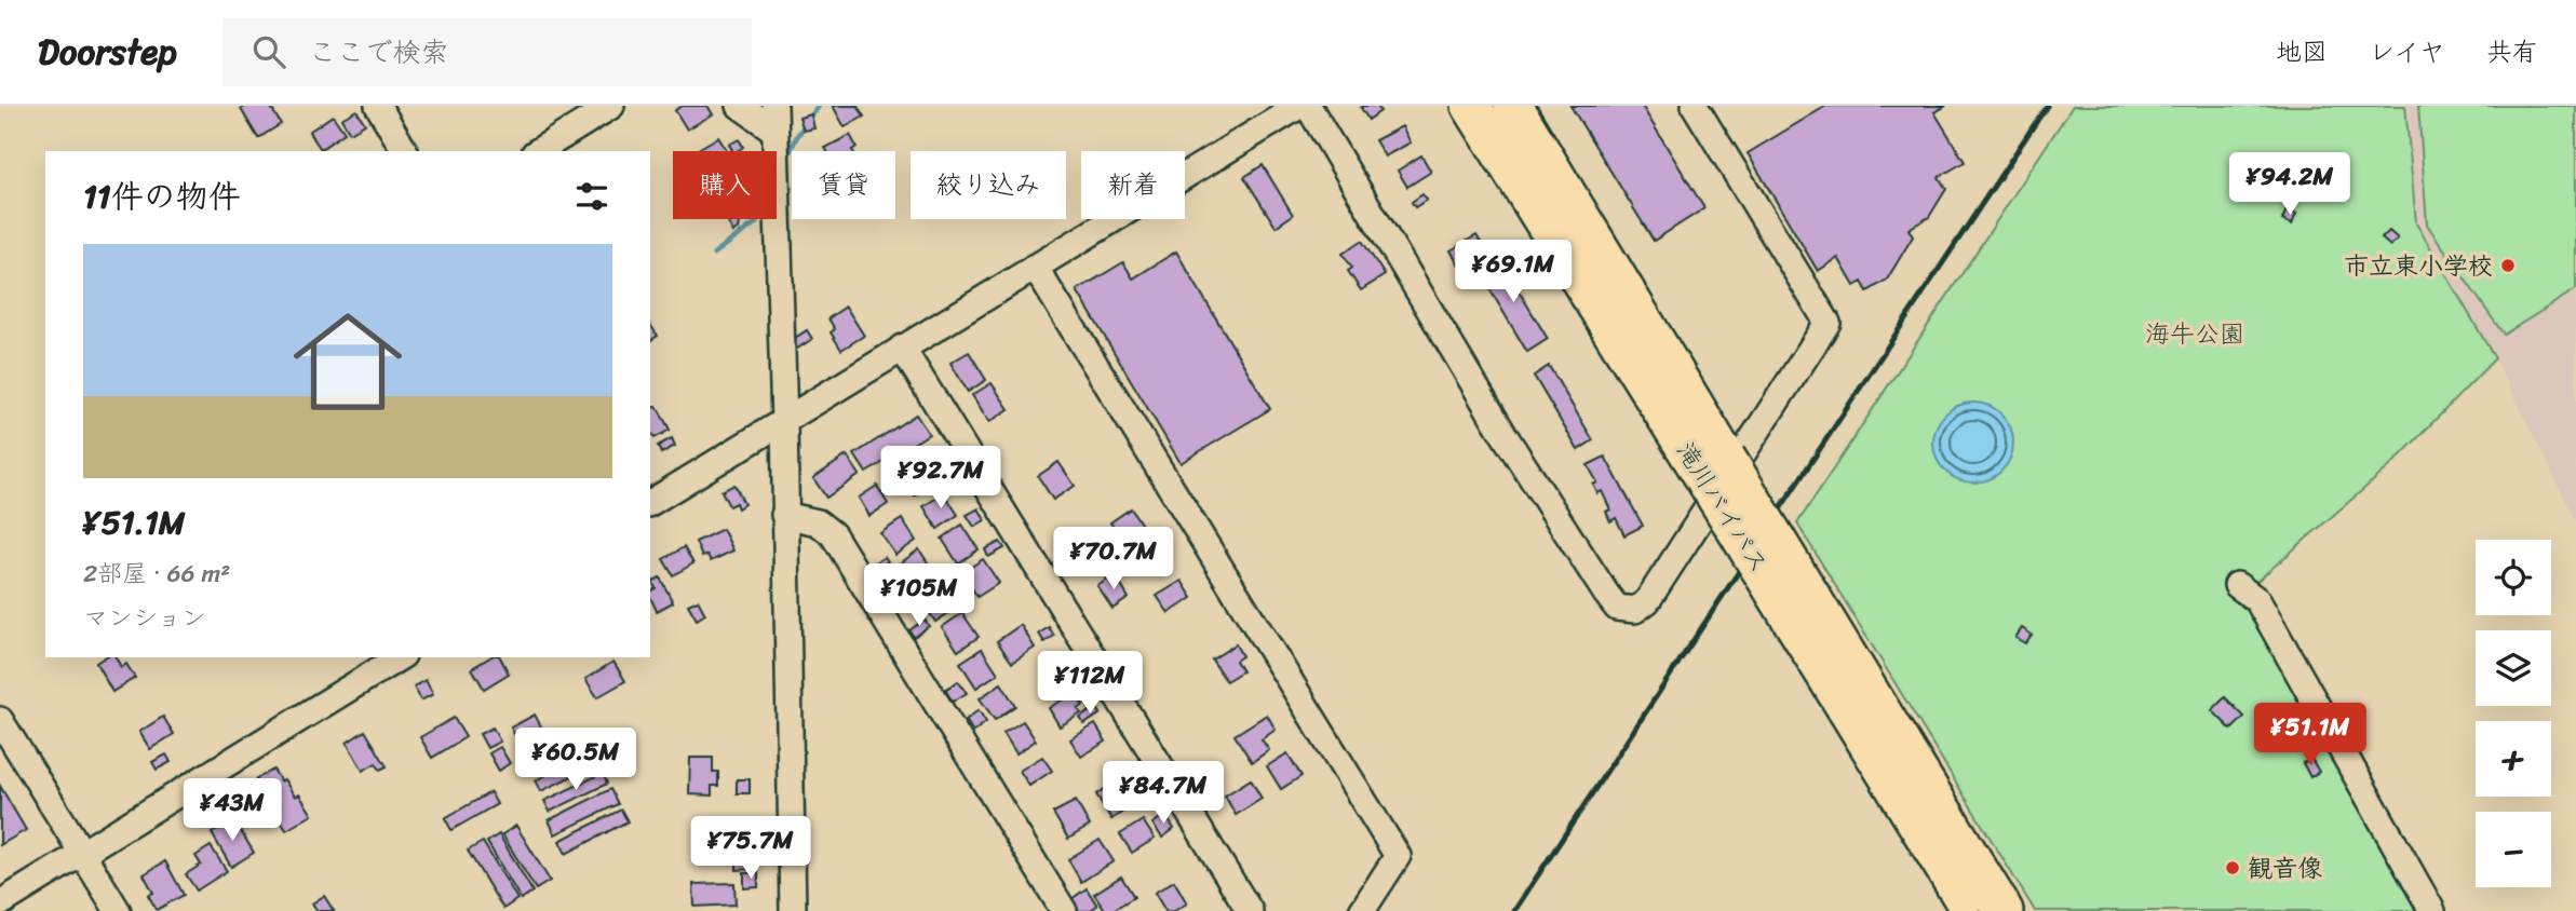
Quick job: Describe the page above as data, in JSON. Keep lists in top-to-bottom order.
{
  "streets": {
    "highway": ["滝川バイパス"]
  },
  "parks": ["海牛公園"],
  "places": ["市立東小学校", "観音像"],
  "page": {
    "header": "Doorstep",
    "search": "ここで検索",
    "nav": ["地図", "レイヤ", "共有"],
    "chip": [
      "購入",
      "賃貸",
      "絞り込み",
      "新着"
    ],
    "heading": "11件の物件",
    "price": [
      "¥94.2M",
      "¥69.1M",
      "¥92.7M",
      "¥70.7M",
      "¥105M",
      "¥112M",
      "¥51.1M",
      "¥60.5M",
      "¥84.7M",
      "¥43M",
      "¥75.7M"
    ],
    "list": [
      {
        "name": "¥51.1M",
        "note": "2部屋 · 66 m² · マンション"
      }
    ],
    "map_buttons": ["+", "−"]
  }
}
